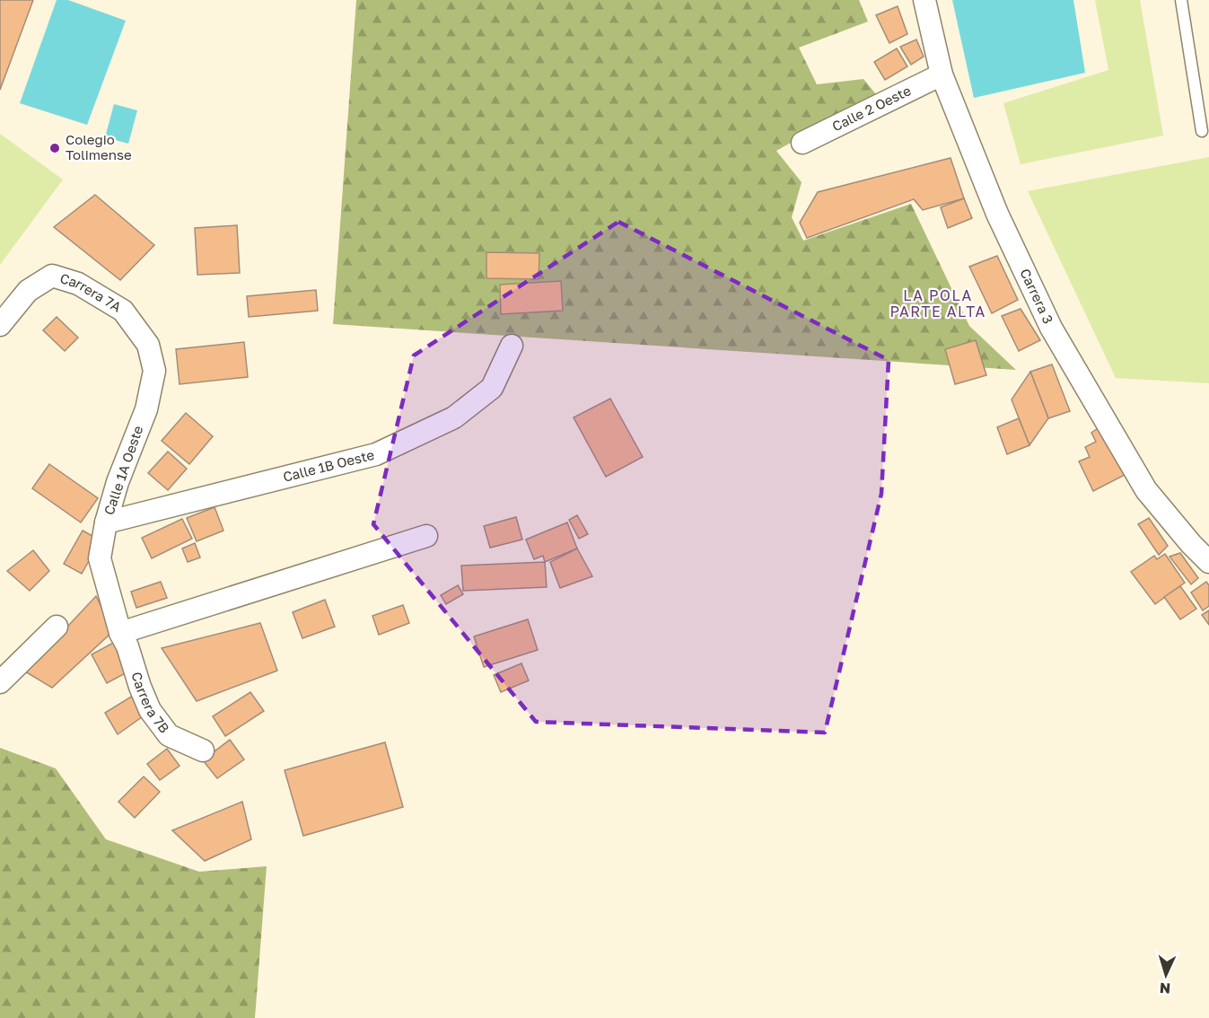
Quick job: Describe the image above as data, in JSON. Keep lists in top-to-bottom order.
{
  "streets": {
    "street": [
      "Calle 2 Oeste",
      "Carrera 7A",
      "Carrera 3",
      "Calle 1B Oeste",
      "Calle 1A Oeste",
      "Carrera 7B"
    ]
  },
  "crossings": [
    ["Calle 2 Oeste", "Carrera 3"],
    ["Carrera 7A", "Calle 1A Oeste"],
    ["Calle 1B Oeste", "Calle 1A Oeste"],
    ["Calle 1A Oeste", "Carrera 7B"]
  ],
  "districts": ["LA POLA PARTE ALTA"],
  "places": ["Colegio Tolimense"],
  "north": "bottom"
}
